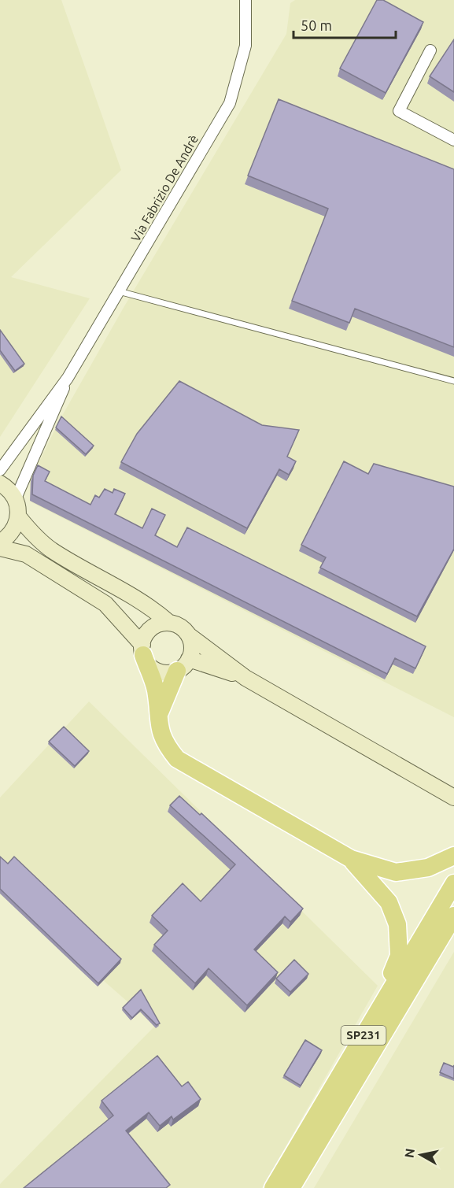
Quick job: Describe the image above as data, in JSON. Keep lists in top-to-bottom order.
{
  "streets": {
    "main road": ["SP231"],
    "street": ["Via Fabrizio De Andrè"]
  },
  "scale_bar": "50 m",
  "north": "left"
}
